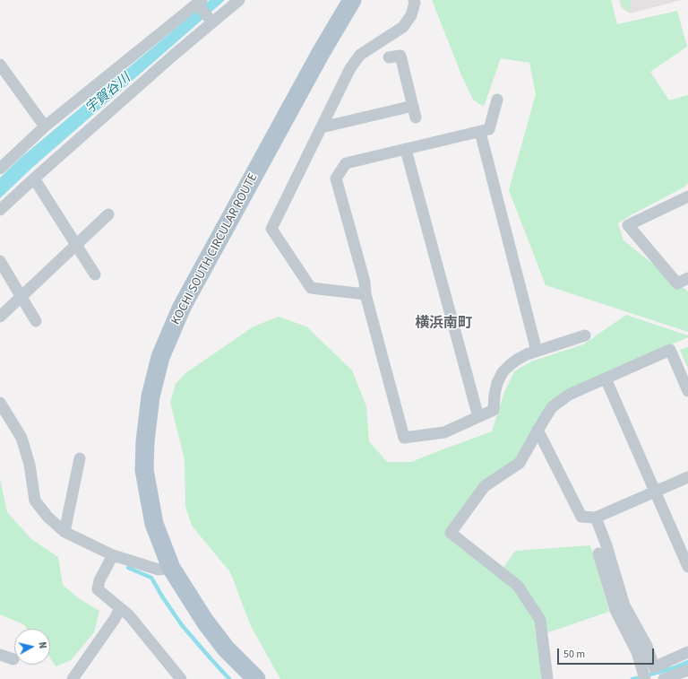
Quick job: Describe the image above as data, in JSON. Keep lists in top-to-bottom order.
{
  "streets": {
    "main road": ["KOCHI SOUTH CIRCULAR ROUTE"]
  },
  "districts": ["横浜南町"],
  "water": ["宇賀谷川"],
  "scale_bar": "50 m",
  "north": "right"
}
